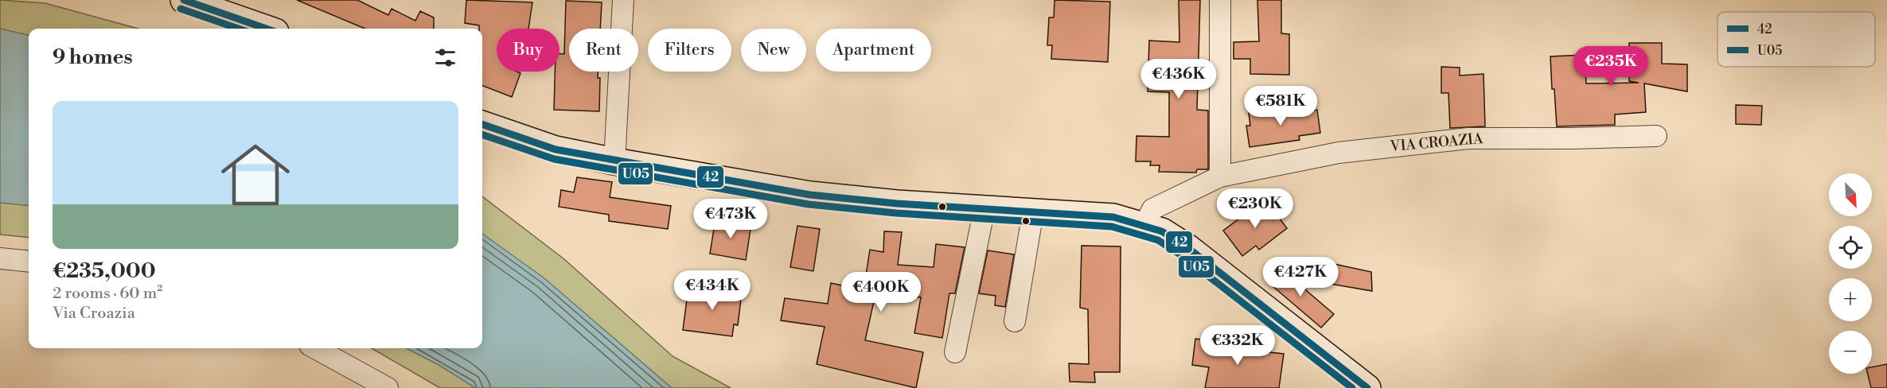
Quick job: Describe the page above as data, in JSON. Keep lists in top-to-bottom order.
{
  "streets": {
    "street": ["VIA CROAZIA"]
  },
  "lines": ["transit line 42", "transit line U05"],
  "legend": ["42", "U05"],
  "north": "bottom right",
  "page": {
    "chip": [
      "Buy",
      "Rent",
      "Filters",
      "New",
      "Apartment"
    ],
    "heading": "9 homes",
    "price": [
      "€235K",
      "€436K",
      "€581K",
      "€230K",
      "€473K",
      "€427K",
      "€434K",
      "€400K",
      "€332K"
    ],
    "list": [
      {
        "name": "€235,000",
        "note": "2 rooms · 60 m² · Via Croazia"
      }
    ],
    "map_buttons": ["+", "−"]
  }
}
